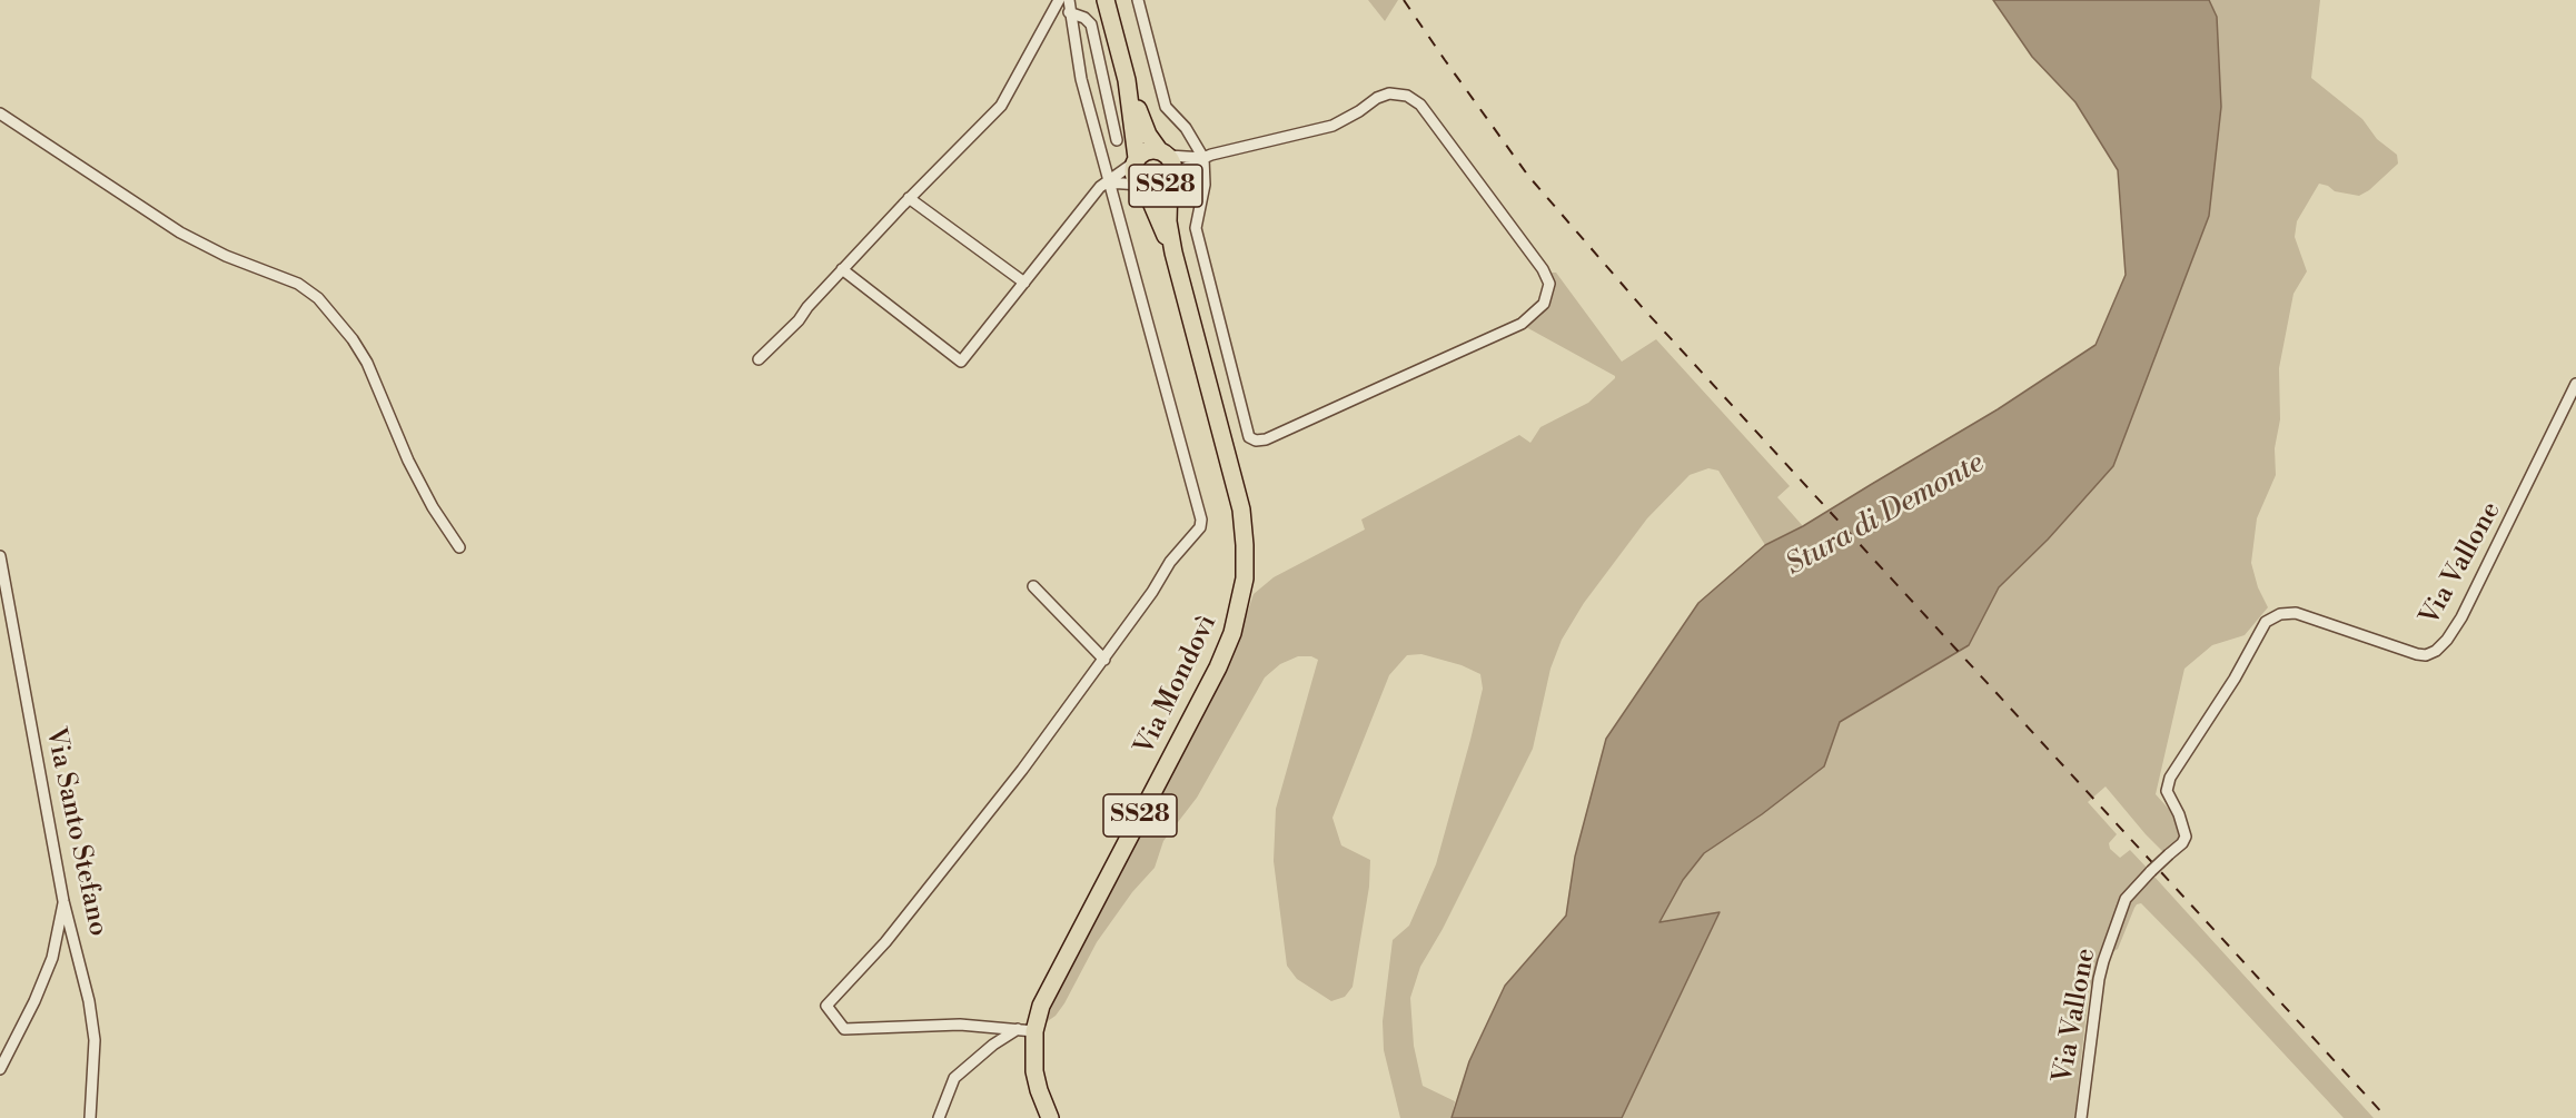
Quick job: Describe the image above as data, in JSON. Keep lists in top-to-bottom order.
{
  "streets": {
    "main road": ["SS28", "Via Mondovì"],
    "street": ["Via Vallone", "Via Santo Stefano"]
  },
  "crossings": [
    ["SS28", "Via Mondovì"]
  ],
  "water": ["Stura di Demonte"]
}
